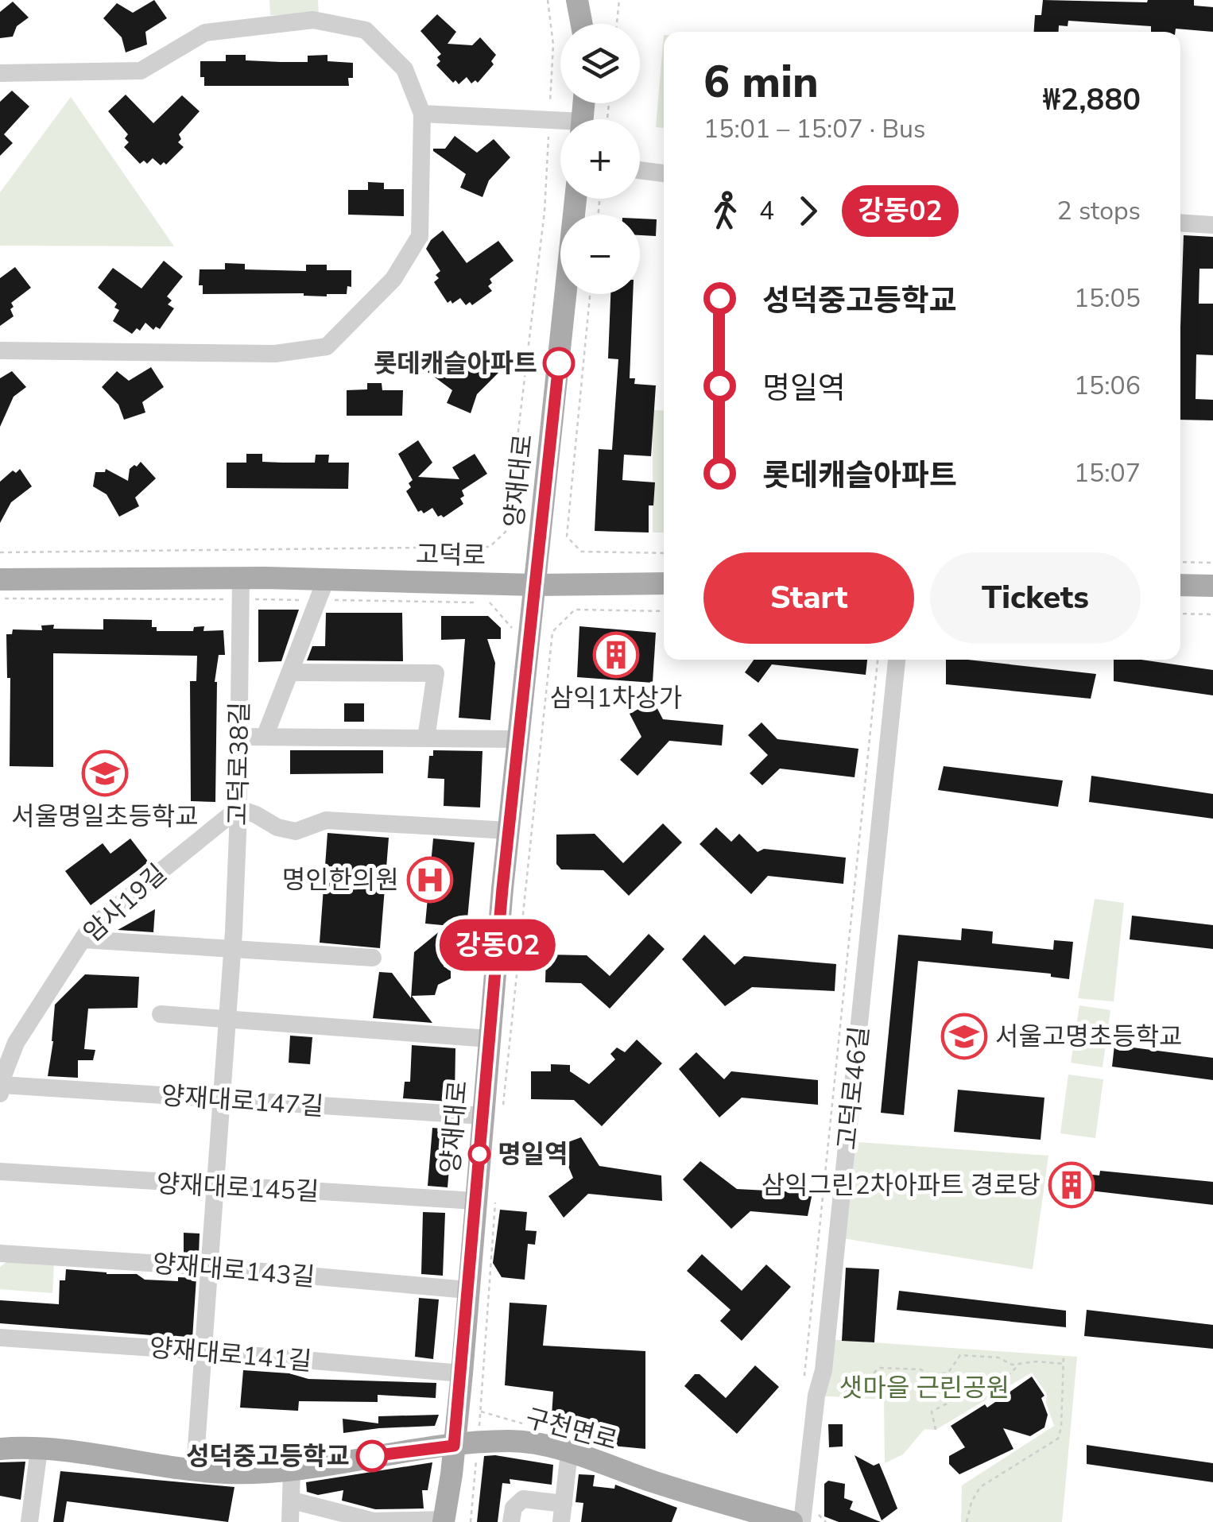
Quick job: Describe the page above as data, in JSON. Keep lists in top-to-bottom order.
{
  "streets": {
    "main road": ["양재대로", "고덕로", "구천면로"],
    "street": [
      "고덕로38길",
      "암사19길",
      "고덕로46길",
      "양재대로147길",
      "양재대로145길",
      "양재대로143길",
      "양재대로141길"
    ]
  },
  "crossings": [
    ["양재대로", "고덕로"],
    ["양재대로", "양재대로147길"],
    ["양재대로", "양재대로145길"],
    ["양재대로", "양재대로143길"],
    ["양재대로", "양재대로141길"],
    ["양재대로", "구천면로"],
    ["고덕로", "고덕로38길"],
    ["고덕로38길", "암사19길"],
    ["고덕로38길", "양재대로147길"],
    ["고덕로38길", "양재대로145길"],
    ["고덕로38길", "양재대로143길"],
    ["고덕로38길", "양재대로141길"],
    ["고덕로38길", "구천면로"],
    ["암사19길", "양재대로147길"]
  ],
  "parks": ["샛마을 근린공원"],
  "places": {
    "other": ["롯데캐슬아파트", "명일역", "성덕중고등학교"],
    "building": ["삼익1차상가", "삼익그린2차아파트 경로당"],
    "school or university": ["서울명일초등학교", "서울고명초등학교"],
    "hospital": ["명인한의원"]
  },
  "lines": ["bus line 강동02"],
  "page": {
    "on_map": "강동02",
    "map_buttons": ["+", "−"],
    "heading": ["6 min", "15:01 – 15:07 · Bus", "₩2,880"],
    "legs": ["4", "강동02", "2 stops"],
    "list": [
      {
        "name": "성덕중고등학교",
        "value": "15:05"
      },
      {
        "name": "명일역",
        "value": "15:06"
      },
      {
        "name": "롯데캐슬아파트",
        "value": "15:07"
      }
    ],
    "buttons": ["Start", "Tickets"]
  }
}
